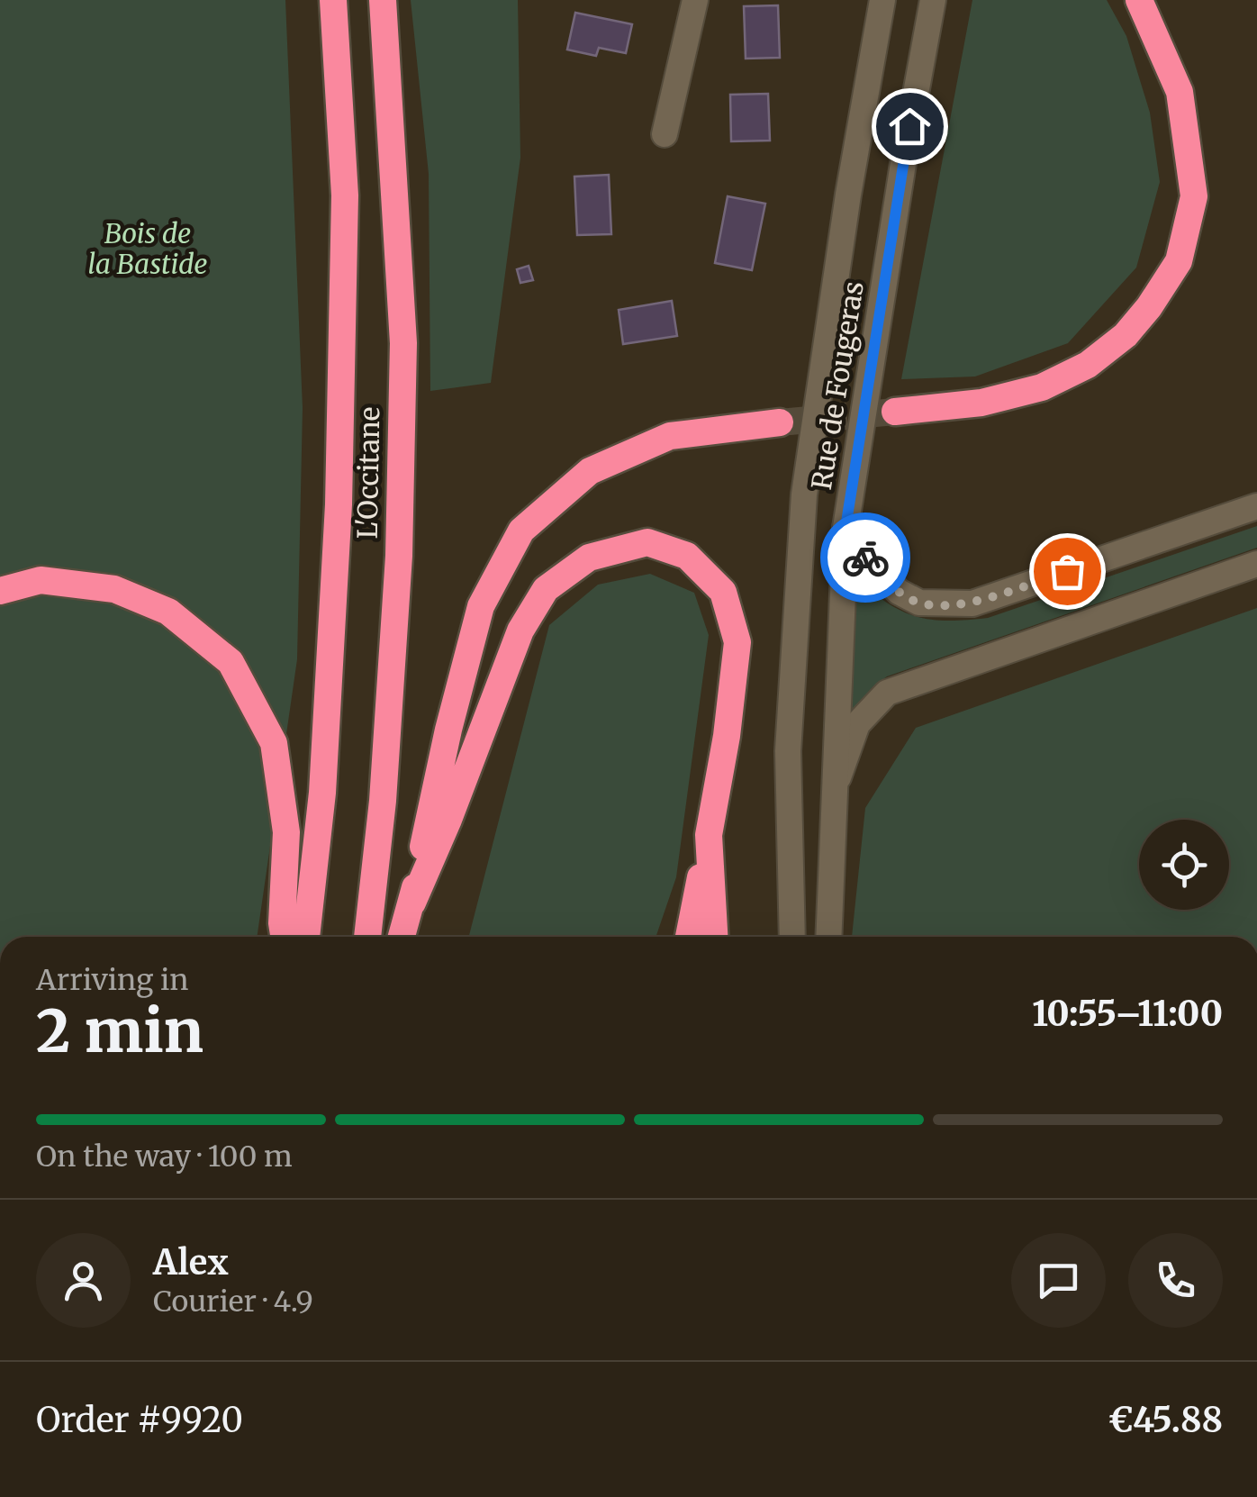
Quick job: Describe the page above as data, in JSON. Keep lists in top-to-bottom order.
{
  "streets": {
    "highway": ["L'Occitane"],
    "main road": ["Rue de Fougeras"]
  },
  "parks": ["Bois de la Bastide"],
  "page": {
    "heading": ["2 min", "Arriving in", "10:55–11:00"],
    "panel": [
      "Alex",
      "Courier · 4.9",
      "Order #9920",
      "€45.88"
    ],
    "bar": "On the way · 100 m"
  }
}
